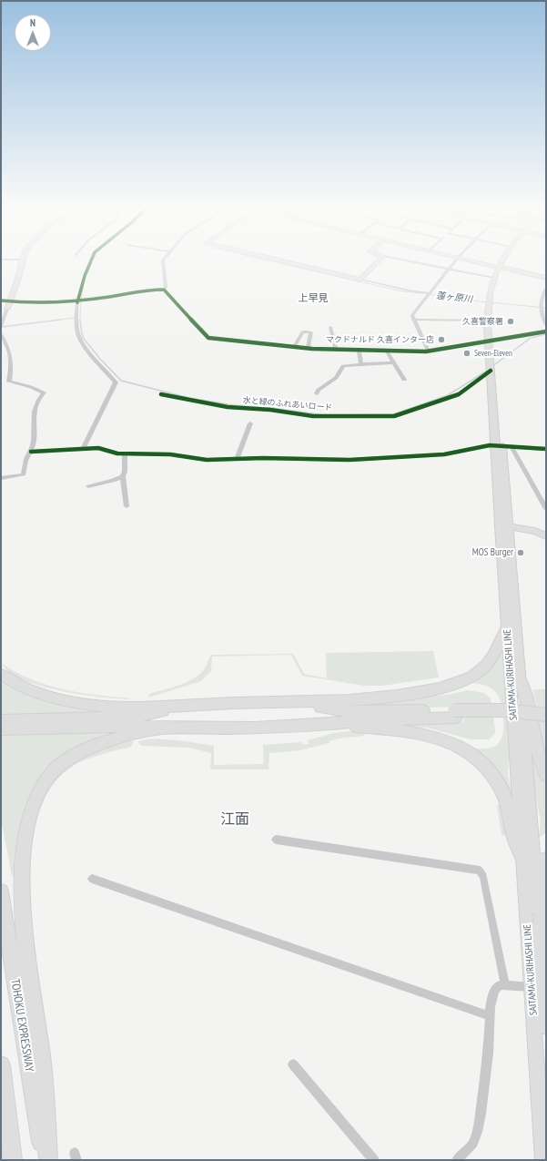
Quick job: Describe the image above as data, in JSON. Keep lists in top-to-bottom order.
{
  "streets": {
    "highway": ["TOHOKU EXPRESSWAY"],
    "main road": ["SAITAMA-KURIHASHI LINE"],
    "cycle path": ["水と緑のふれあいロード"]
  },
  "districts": ["上早見", "江面"],
  "water": ["蓮ヶ原川"],
  "places": [
    "久喜警察署",
    "マクドナルド 久喜インター店",
    "Seven-Eleven",
    "MOS Burger"
  ],
  "north": "top"
}
